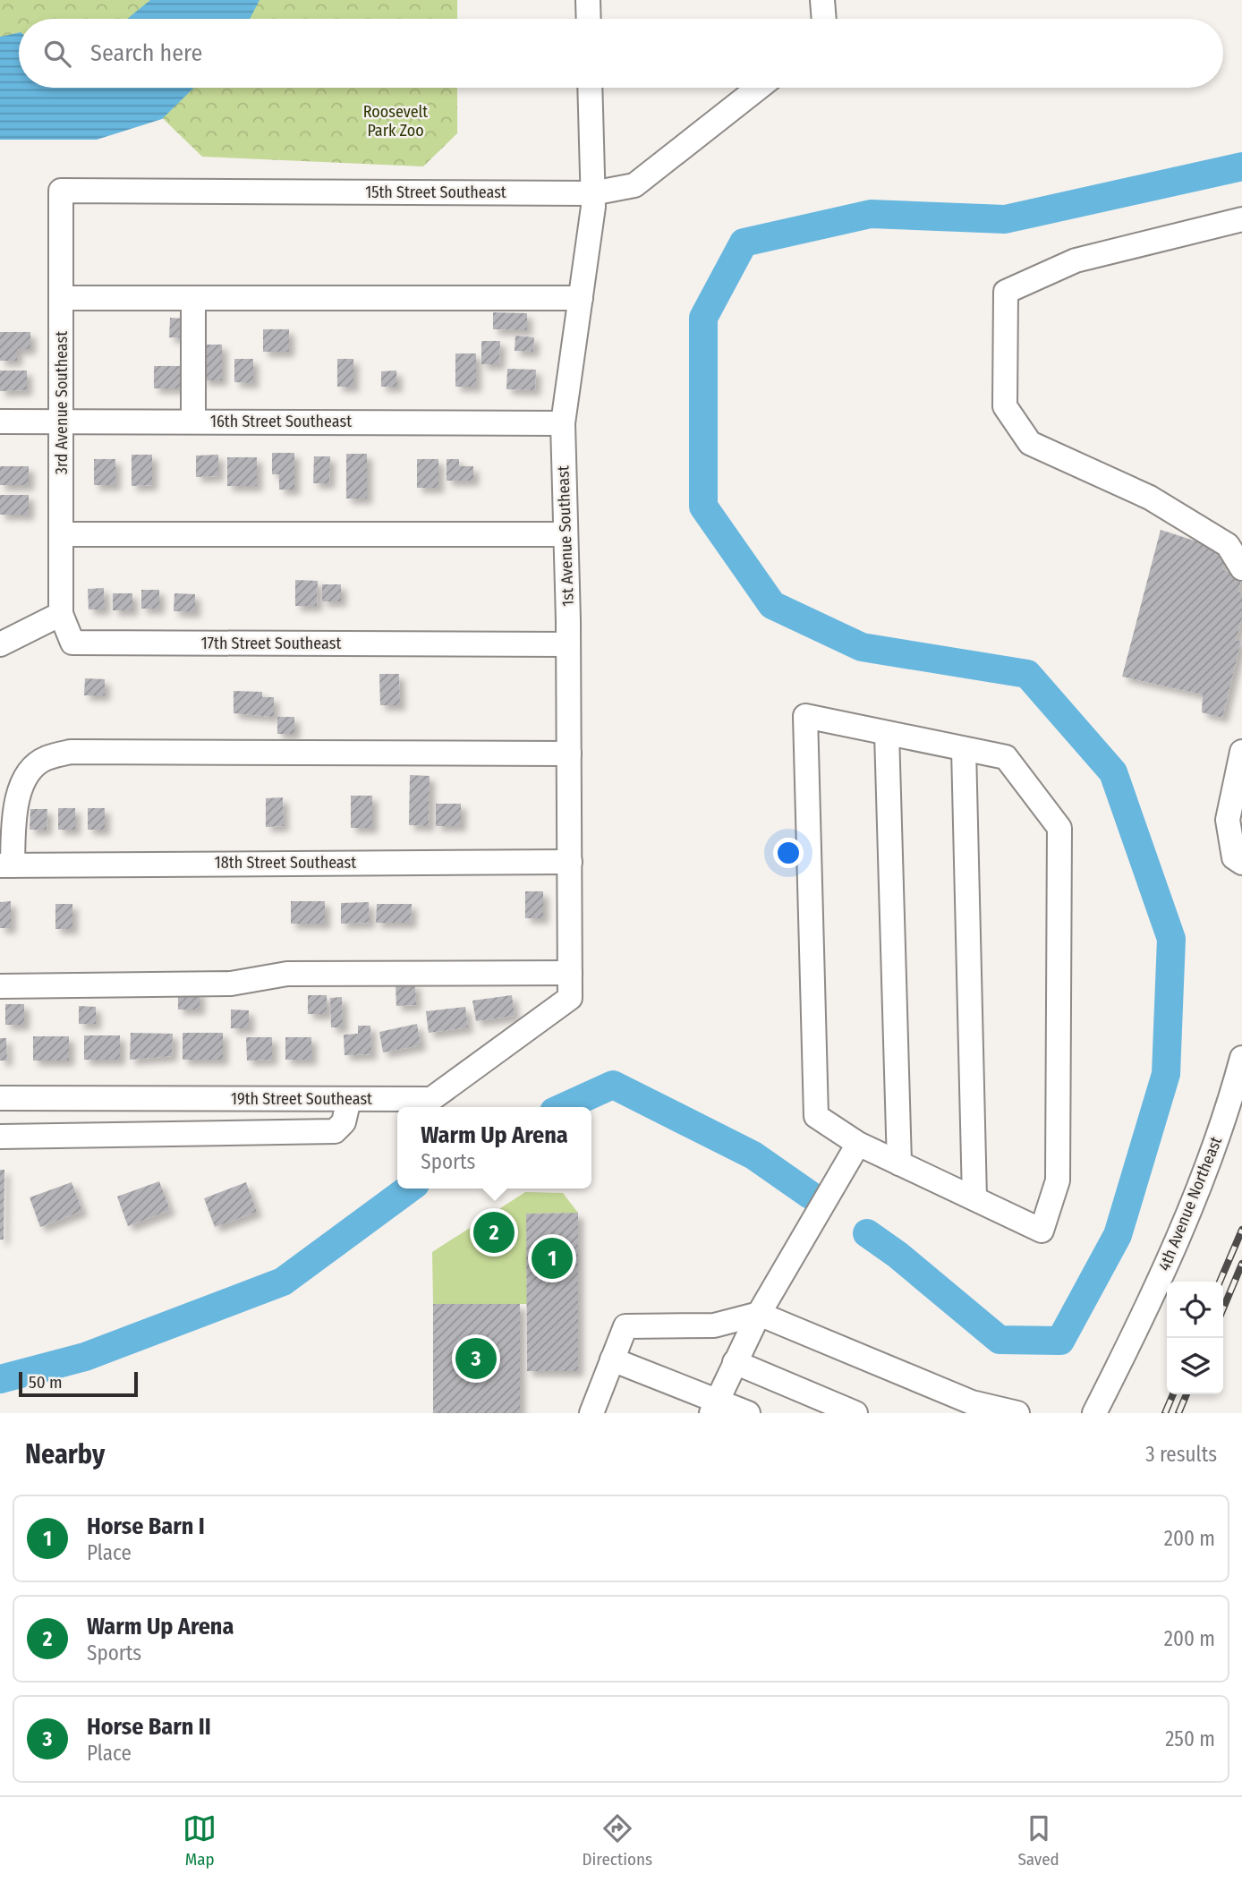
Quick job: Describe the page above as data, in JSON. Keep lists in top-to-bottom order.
{
  "streets": {
    "street": [
      "15th Street Southeast",
      "3rd Avenue Southeast",
      "16th Street Southeast",
      "1st Avenue Southeast",
      "17th Street Southeast",
      "18th Street Southeast",
      "19th Street Southeast",
      "4th Avenue Northeast"
    ]
  },
  "crossings": [
    ["15th Street Southeast", "3rd Avenue Southeast"],
    ["15th Street Southeast", "1st Avenue Southeast"],
    ["3rd Avenue Southeast", "16th Street Southeast"],
    ["3rd Avenue Southeast", "17th Street Southeast"],
    ["16th Street Southeast", "1st Avenue Southeast"],
    ["1st Avenue Southeast", "17th Street Southeast"],
    ["1st Avenue Southeast", "18th Street Southeast"],
    ["1st Avenue Southeast", "19th Street Southeast"]
  ],
  "parks": ["Roosevelt Park Zoo"],
  "scale_bar": "50 m",
  "page": {
    "search": "Search here",
    "popup": ["Warm Up Arena", "Sports"],
    "pins": ["2", "1", "3"],
    "scale": "50 m",
    "heading": ["Nearby", "3 results"],
    "list": [
      {
        "mark": "1",
        "name": "Horse Barn I",
        "note": "Place",
        "value": "200 m"
      },
      {
        "mark": "2",
        "name": "Warm Up Arena",
        "note": "Sports",
        "value": "200 m"
      },
      {
        "mark": "3",
        "name": "Horse Barn II",
        "note": "Place",
        "value": "250 m"
      }
    ],
    "nav": ["Map", "Directions", "Saved"]
  }
}
